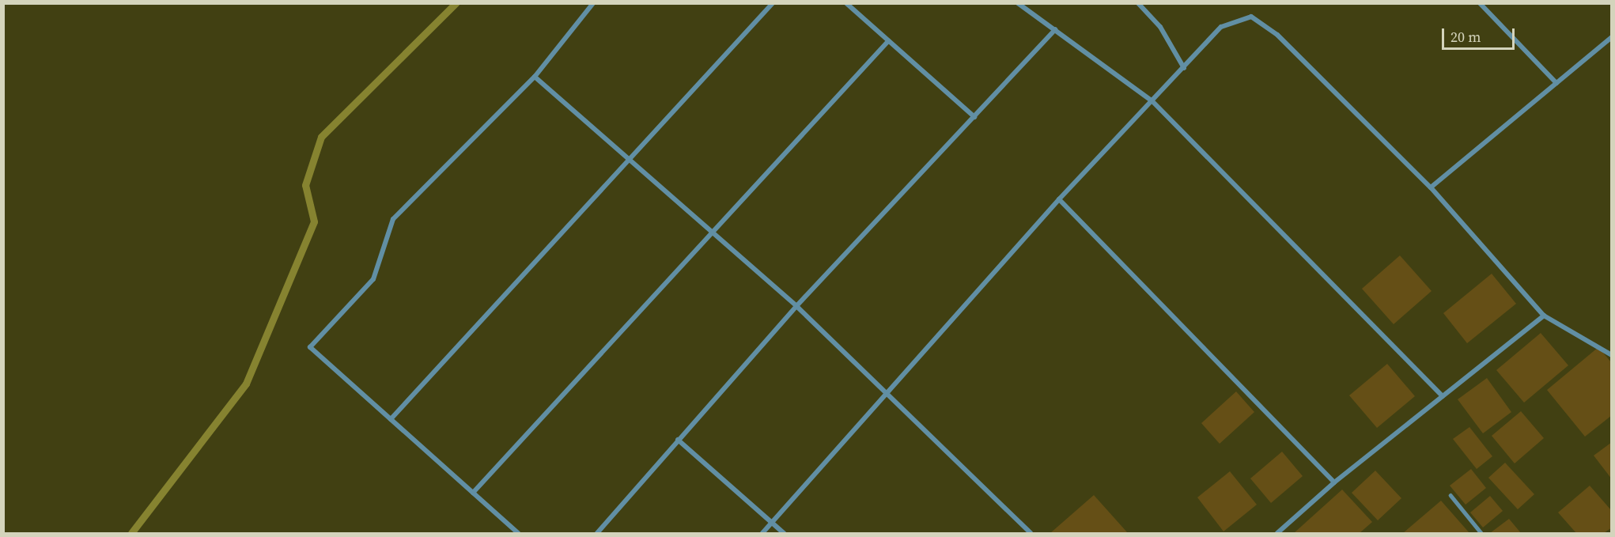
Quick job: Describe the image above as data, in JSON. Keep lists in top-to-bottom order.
{
  "scale_bar": "20 m"
}
